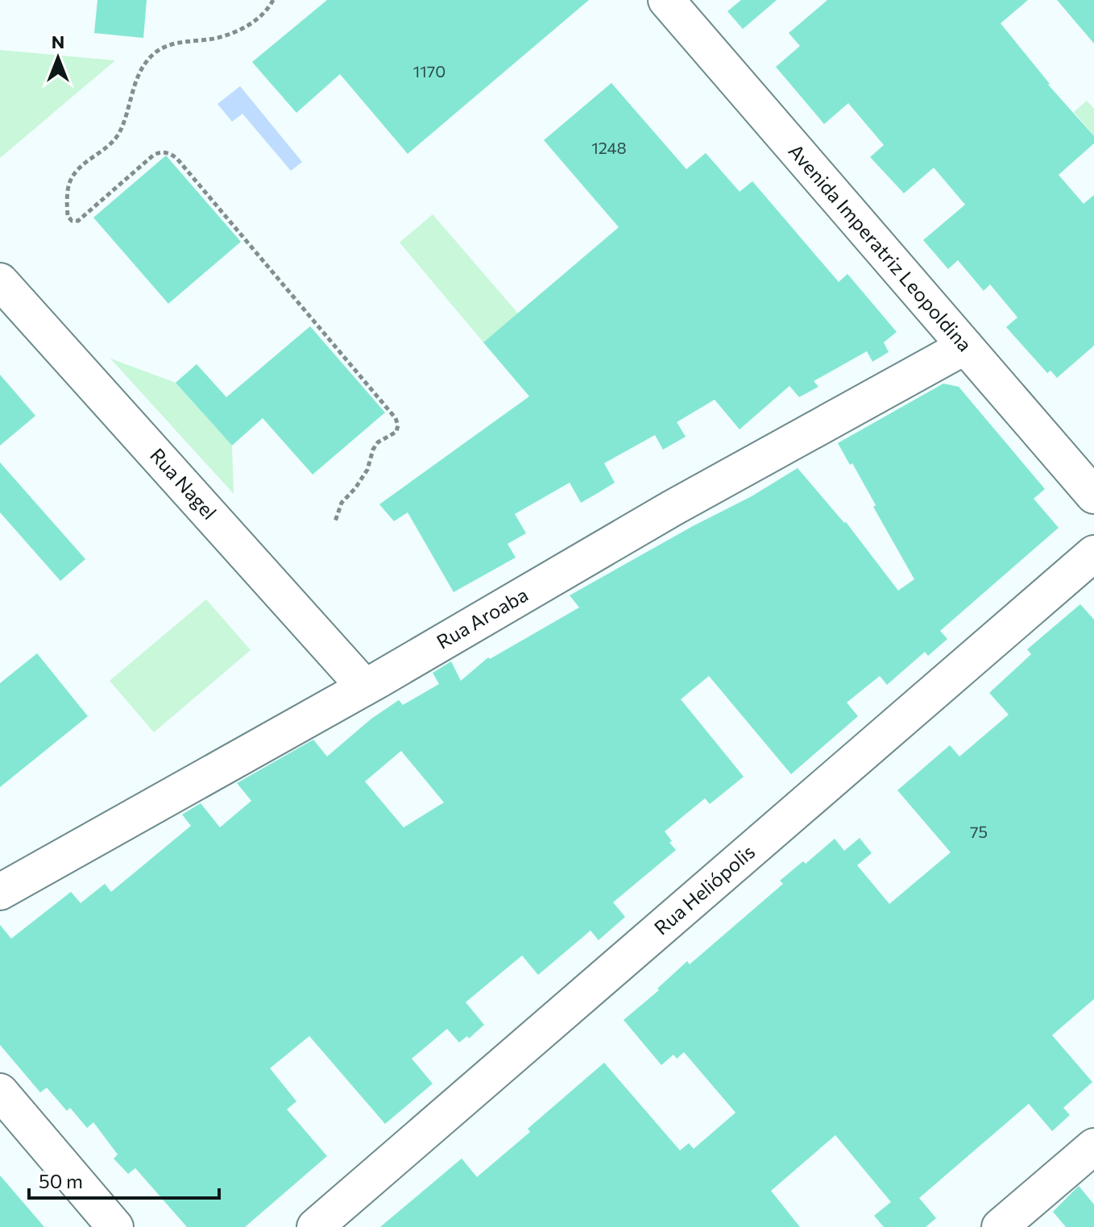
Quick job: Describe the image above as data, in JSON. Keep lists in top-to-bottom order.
{
  "streets": {
    "street": [
      "Avenida Imperatriz Leopoldina",
      "Rua Nagel",
      "Rua Aroaba",
      "Rua Heliópolis"
    ]
  },
  "crossings": [
    ["Avenida Imperatriz Leopoldina", "Rua Aroaba"],
    ["Rua Nagel", "Rua Aroaba"]
  ],
  "house_numbers": ["1170", "1248", "75"],
  "scale_bar": "50 m",
  "north": "top"
}
